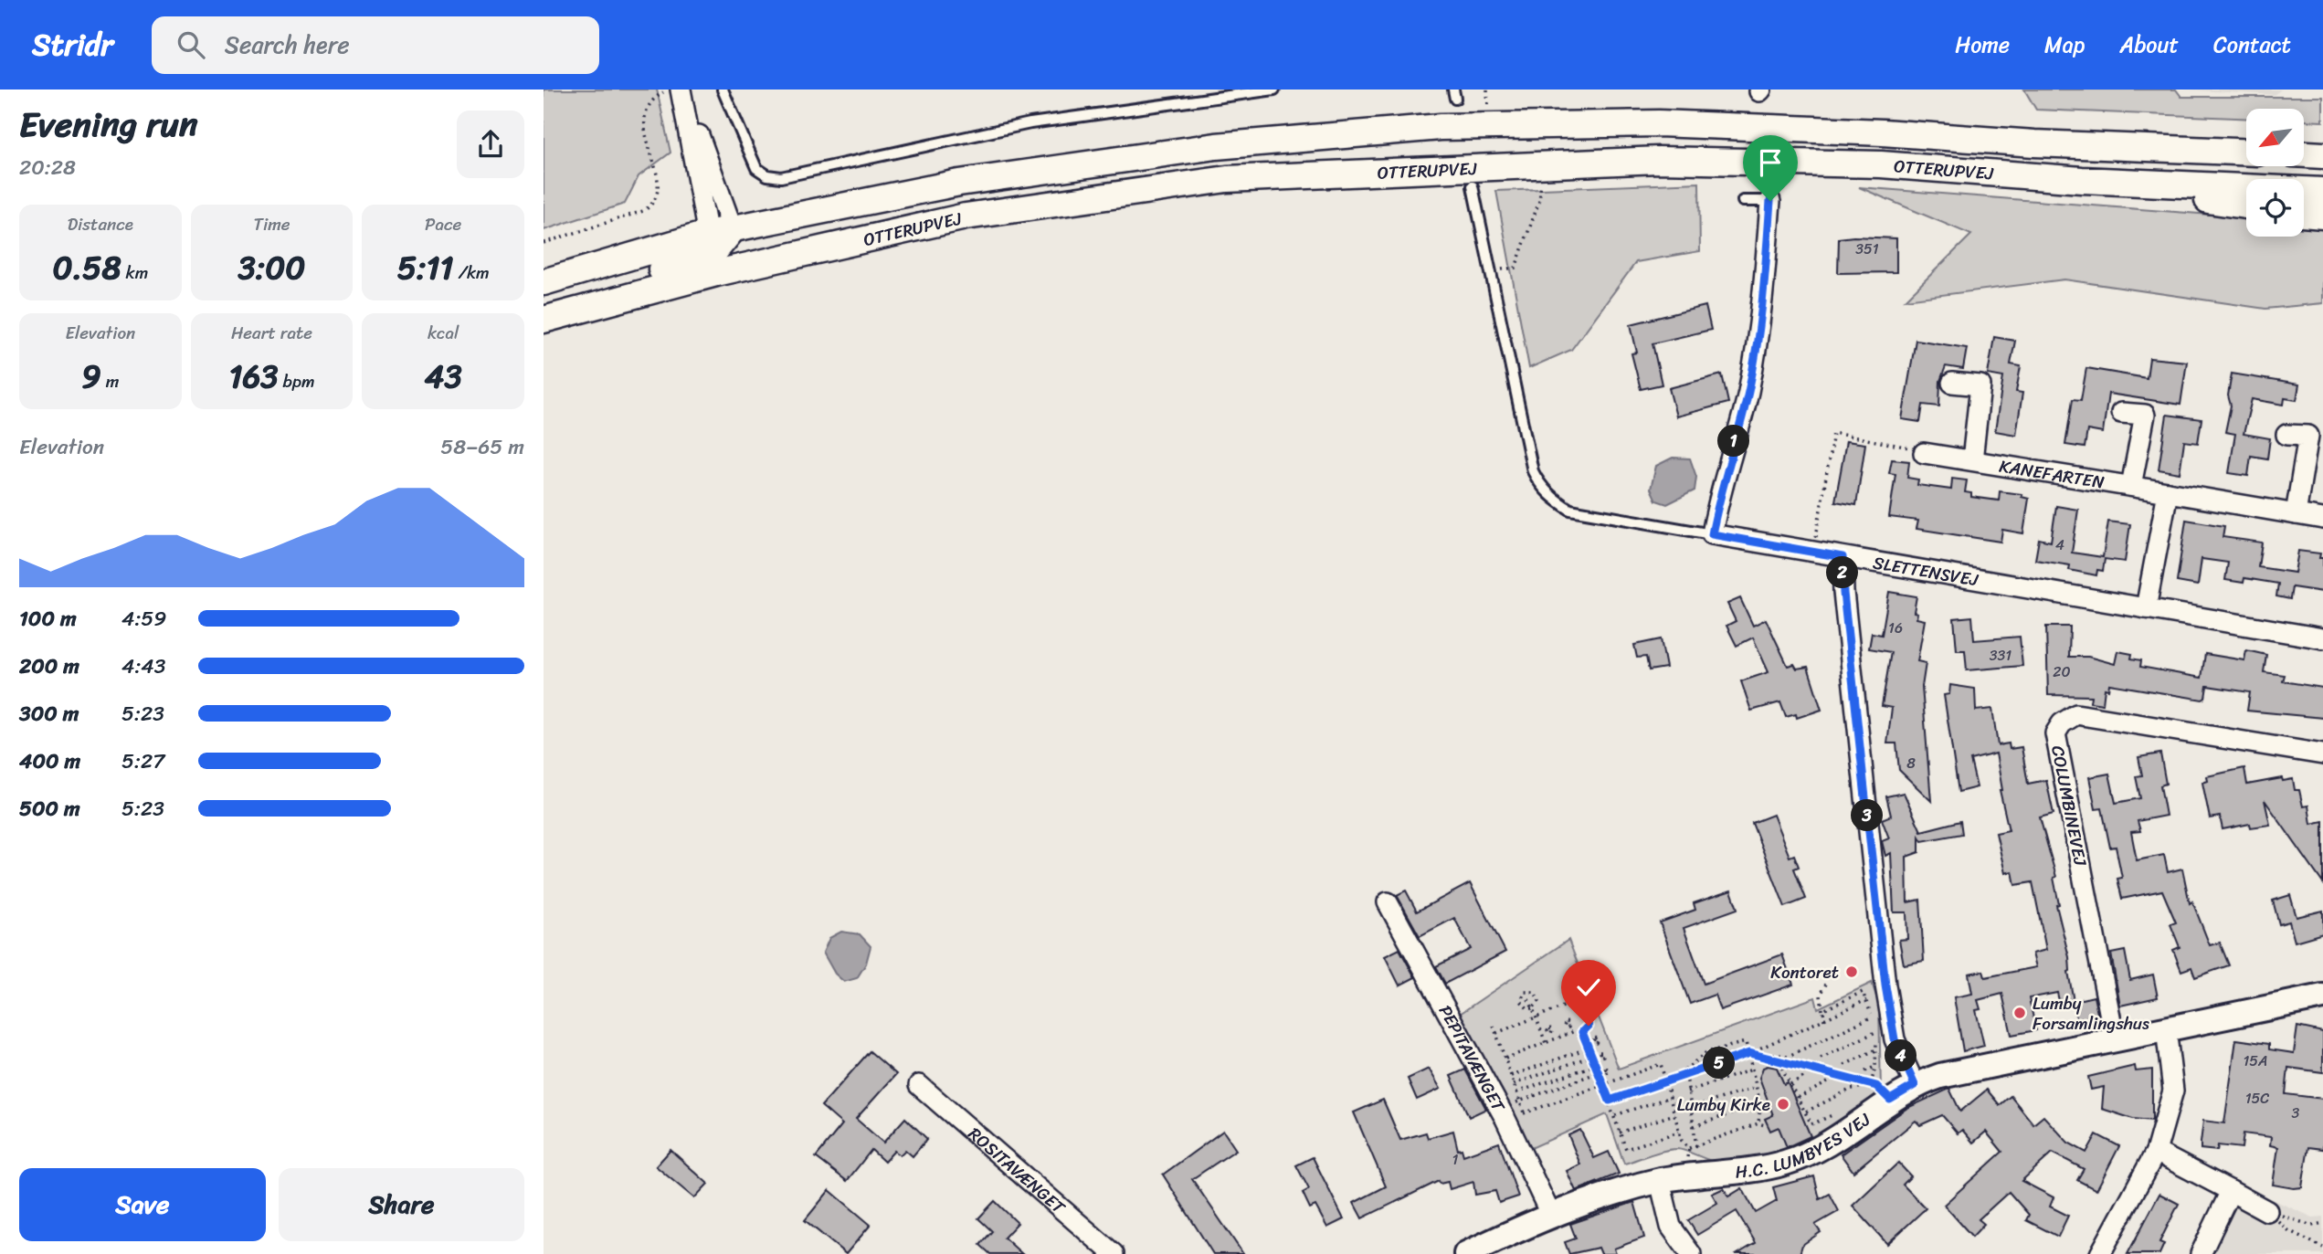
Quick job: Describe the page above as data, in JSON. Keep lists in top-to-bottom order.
{
  "streets": {
    "main road": ["OTTERUPVEJ"],
    "street": [
      "KANEFARTEN",
      "SLETTENSVEJ",
      "COLUMBINEVEJ",
      "PEPITAVÆNGET",
      "H.C. LUMBYES VEJ",
      "ROSITAVÆNGET"
    ]
  },
  "crossings": [
    ["COLUMBINEVEJ", "H.C. LUMBYES VEJ"],
    ["PEPITAVÆNGET", "H.C. LUMBYES VEJ"]
  ],
  "places": ["Kontoret", "Lumby Forsamlingshus", "Lumby Kirke"],
  "house_numbers": [
    "351",
    "4",
    "16",
    "331",
    "20",
    "8",
    "15A",
    "15C",
    "3",
    "1"
  ],
  "north": "bottom left",
  "page": {
    "header": "Stridr",
    "search": "Search here",
    "nav": [
      "Home",
      "Map",
      "About",
      "Contact"
    ],
    "heading": ["Evening run", "20:28"],
    "stats": [
      ["Distance", "0.58 km"],
      ["Time", "3:00"],
      ["Pace", "5:11 /km"],
      ["Elevation", "9 m"],
      ["Heart rate", "163 bpm"],
      ["kcal", "43"]
    ],
    "chart": ["Elevation", "58–65 m"],
    "pins": [
      "1",
      "2",
      "3",
      "4",
      "5"
    ],
    "list": [
      {
        "name": "100 m",
        "note": "4:59"
      },
      {
        "name": "200 m",
        "note": "4:43"
      },
      {
        "name": "300 m",
        "note": "5:23"
      },
      {
        "name": "400 m",
        "note": "5:27"
      },
      {
        "name": "500 m",
        "note": "5:23"
      }
    ],
    "buttons": ["Save", "Share"]
  }
}
